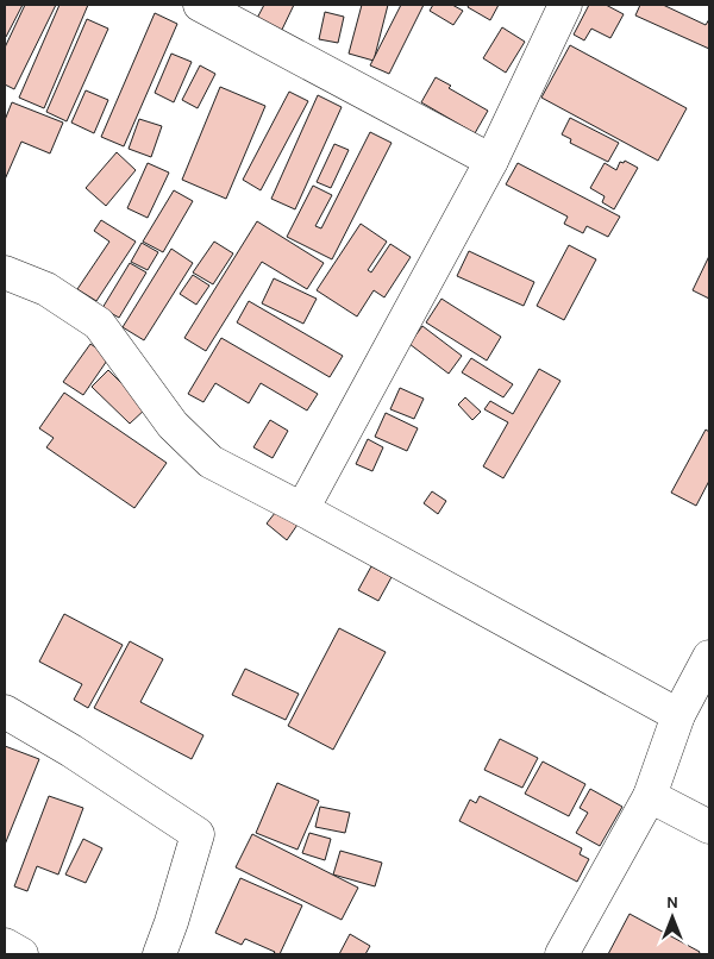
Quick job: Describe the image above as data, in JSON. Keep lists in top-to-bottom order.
{
  "north": "top"
}
